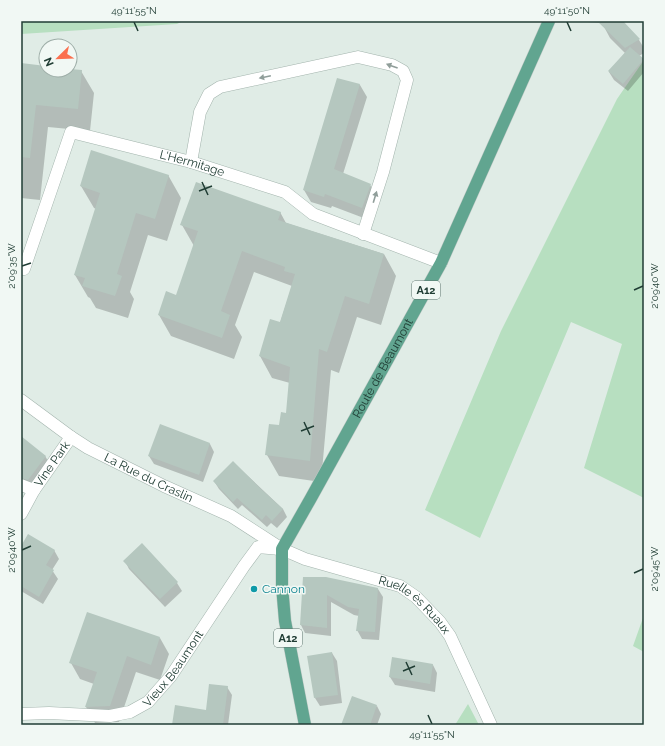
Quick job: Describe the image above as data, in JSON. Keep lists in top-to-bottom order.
{
  "streets": {
    "main road": ["A12", "Route de Beaumont"],
    "street": [
      "L'Hermitage",
      "Vine Park",
      "La Rue du Craslin",
      "Ruelle ès Ruaux",
      "Vieux Beaumont"
    ]
  },
  "crossings": [
    ["L'Hermitage", "Route de Beaumont"],
    ["Route de Beaumont", "La Rue du Craslin"],
    ["Route de Beaumont", "Ruelle ès Ruaux"],
    ["Route de Beaumont", "Vieux Beaumont"],
    ["Vine Park", "La Rue du Craslin"],
    ["La Rue du Craslin", "Ruelle ès Ruaux"],
    ["La Rue du Craslin", "Vieux Beaumont"],
    ["Ruelle ès Ruaux", "Vieux Beaumont"]
  ],
  "places": ["Cannon"],
  "north": "bottom left",
  "coordinates": [
    "49°11'55\"N",
    "49°11'50\"N",
    "2°09'35\"W",
    "2°09'40\"W",
    "2°09'45\"W"
  ]
}
